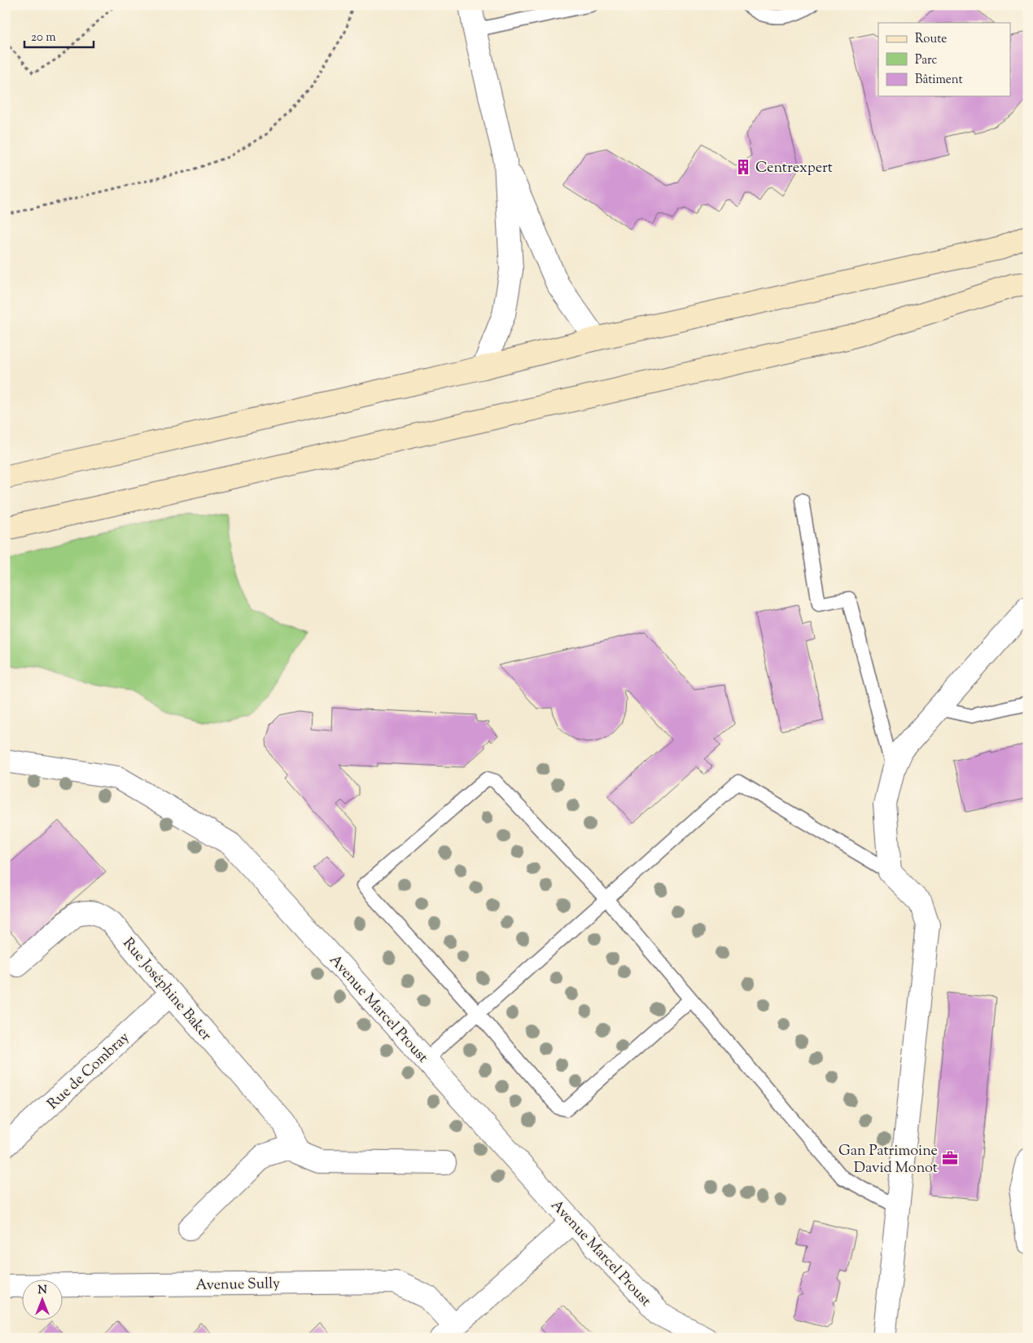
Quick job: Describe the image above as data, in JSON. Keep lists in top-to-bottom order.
{
  "streets": {
    "street": [
      "Rue Joséphine Baker",
      "Avenue Marcel Proust",
      "Rue de Combray",
      "Avenue Sully"
    ]
  },
  "crossings": [
    ["Rue Joséphine Baker", "Rue de Combray"]
  ],
  "places": {
    "building": ["Centrexpert"],
    "office": ["Gan Patrimoine David Monot"]
  },
  "legend": ["Route", "Parc", "Bâtiment"],
  "scale_bar": "20 m",
  "north": "top"
}
